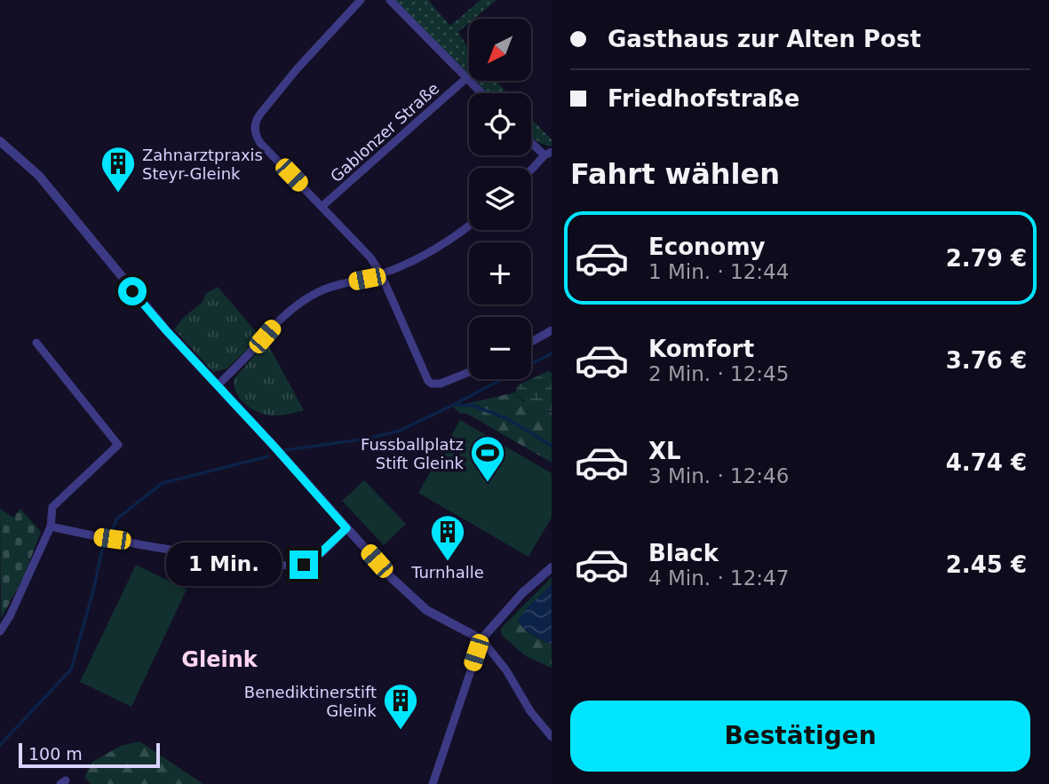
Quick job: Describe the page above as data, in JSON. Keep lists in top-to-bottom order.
{
  "streets": {
    "street": ["Gablonzer Straße"]
  },
  "districts": ["Gleink"],
  "places": {
    "building": ["Zahnarztpraxis Steyr-Gleink", "Turnhalle", "Benediktinerstift Gleink"],
    "sports": ["Fussballplatz Stift Gleink"]
  },
  "scale_bar": "100 m",
  "north": "bottom left",
  "page": {
    "banner": ["Gasthaus zur Alten Post", "Friedhofstraße"],
    "map_buttons": ["+", "−"],
    "heading": "Fahrt wählen",
    "list": [
      {
        "name": "Economy",
        "note": "1 Min. · 12:44",
        "value": "2.79 €"
      },
      {
        "name": "Komfort",
        "note": "2 Min. · 12:45",
        "value": "3.76 €"
      },
      {
        "name": "XL",
        "note": "3 Min. · 12:46",
        "value": "4.74 €"
      },
      {
        "name": "Black",
        "note": "4 Min. · 12:47",
        "value": "2.45 €"
      }
    ],
    "bubble": "1 Min.",
    "buttons": "Bestätigen",
    "scale": "100 m"
  }
}
